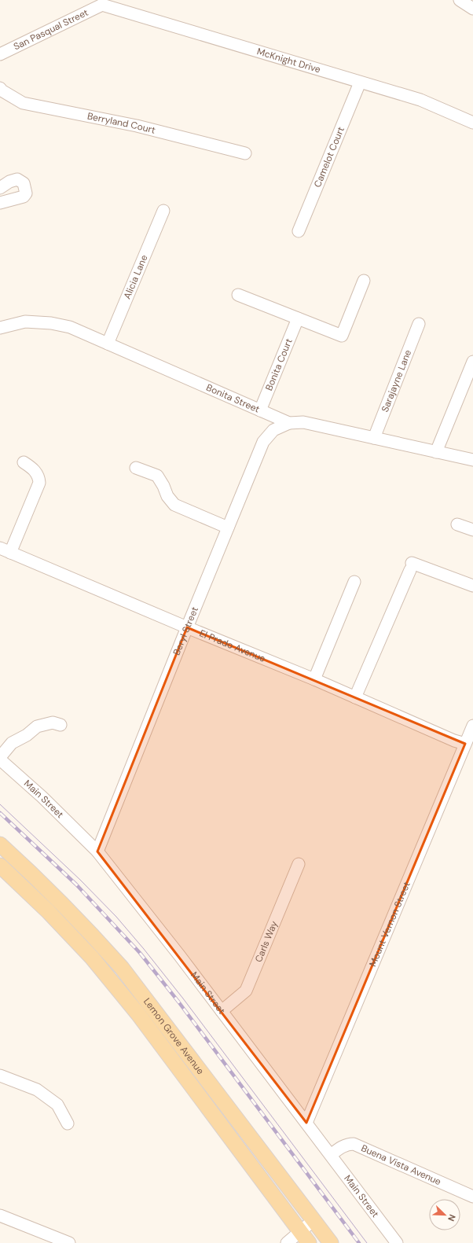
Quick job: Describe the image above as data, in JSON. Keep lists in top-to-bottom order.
{
  "streets": {
    "main road": ["Lemon Grove Avenue"],
    "street": [
      "San Pasqual Street",
      "McKnight Drive",
      "Berryland Court",
      "Camelot Court",
      "Alicia Lane",
      "Bonita Court",
      "Sarajayne Lane",
      "Bonita Street",
      "Beryl Street",
      "El Prado Avenue",
      "Main Street",
      "Mount Vernon Street",
      "Carls Way",
      "Buena Vista Avenue"
    ]
  },
  "crossings": [
    ["San Pasqual Street", "McKnight Drive"],
    ["McKnight Drive", "Camelot Court"],
    ["Alicia Lane", "Bonita Street"],
    ["Bonita Court", "Bonita Street"],
    ["Sarajayne Lane", "Bonita Street"],
    ["Bonita Street", "Beryl Street"],
    ["Beryl Street", "El Prado Avenue"],
    ["Beryl Street", "Main Street"],
    ["El Prado Avenue", "Mount Vernon Street"],
    ["Main Street", "Mount Vernon Street"],
    ["Main Street", "Carls Way"],
    ["Main Street", "Buena Vista Avenue"]
  ],
  "north": "bottom right"
}
